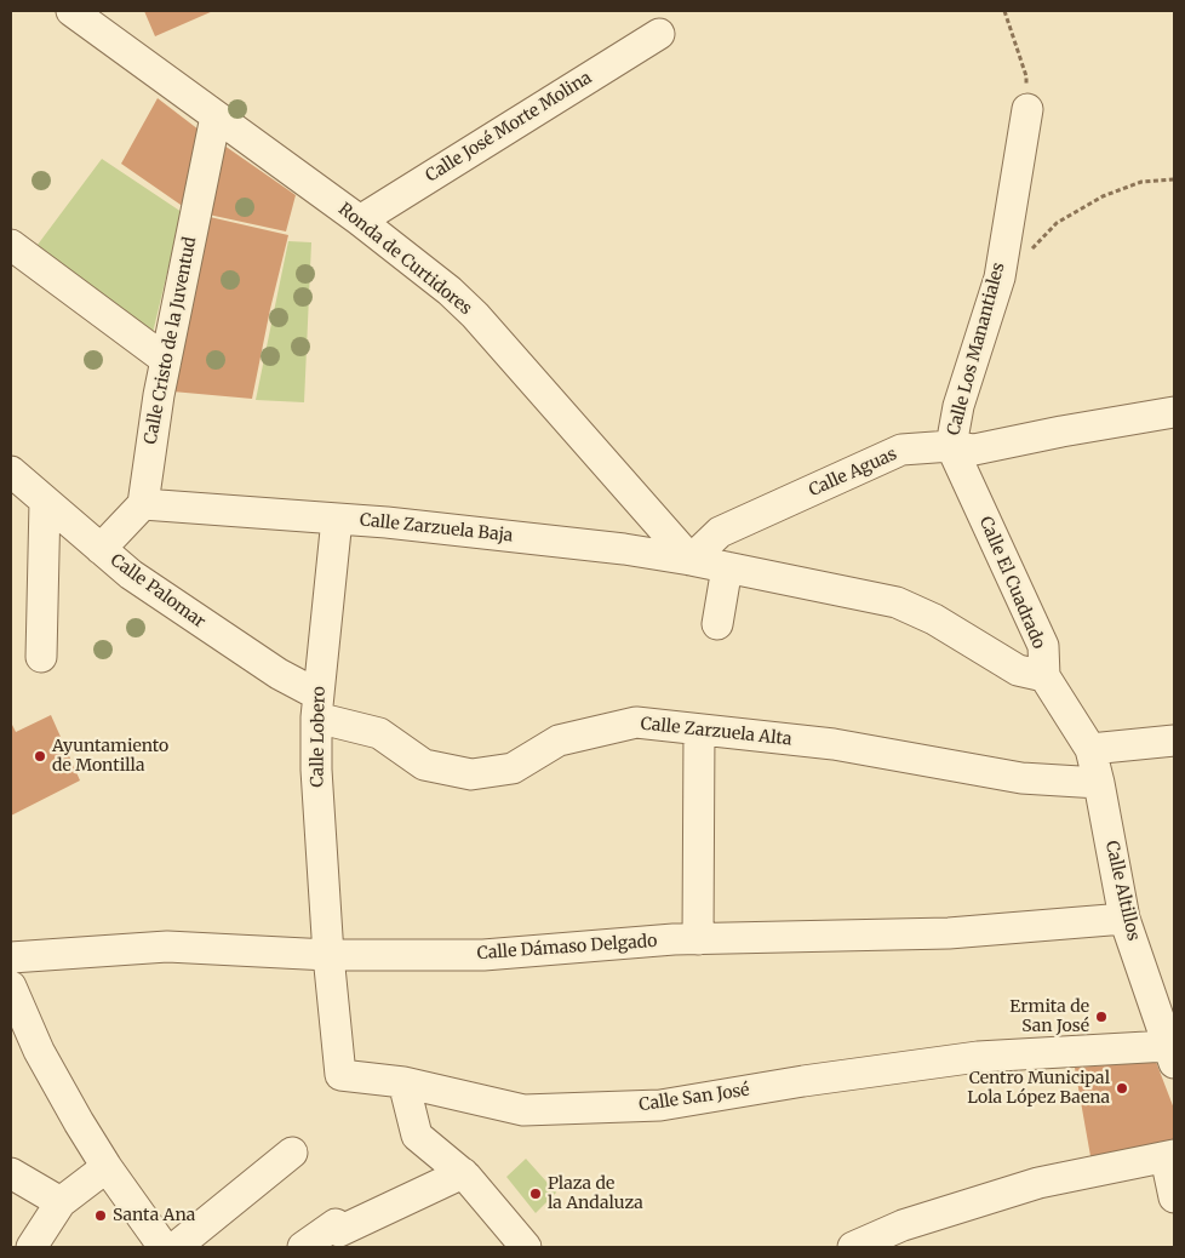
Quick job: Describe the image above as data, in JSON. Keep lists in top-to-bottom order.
{
  "streets": {
    "street": [
      "Calle José Morte Molina",
      "Ronda de Curtidores",
      "Calle Cristo de la Juventud",
      "Calle Los Manantiales",
      "Calle Aguas",
      "Calle Zarzuela Baja",
      "Calle El Cuadrado",
      "Calle Palomar",
      "Calle Zarzuela Alta",
      "Calle Lobero",
      "Calle Altillos",
      "Calle Dámaso Delgado",
      "Calle San José"
    ]
  },
  "crossings": [
    ["Calle José Morte Molina", "Ronda de Curtidores"],
    ["Ronda de Curtidores", "Calle Cristo de la Juventud"],
    ["Ronda de Curtidores", "Calle Aguas"],
    ["Ronda de Curtidores", "Calle Zarzuela Baja"],
    ["Calle Cristo de la Juventud", "Calle Zarzuela Baja"],
    ["Calle Los Manantiales", "Calle Aguas"],
    ["Calle Los Manantiales", "Calle El Cuadrado"],
    ["Calle Aguas", "Calle Zarzuela Baja"],
    ["Calle Aguas", "Calle El Cuadrado"],
    ["Calle Zarzuela Baja", "Calle El Cuadrado"],
    ["Calle Zarzuela Baja", "Calle Lobero"],
    ["Calle Palomar", "Calle Zarzuela Alta"],
    ["Calle Palomar", "Calle Lobero"],
    ["Calle Zarzuela Alta", "Calle Lobero"],
    ["Calle Zarzuela Alta", "Calle Altillos"],
    ["Calle Lobero", "Calle Dámaso Delgado"],
    ["Calle Lobero", "Calle San José"],
    ["Calle Altillos", "Calle Dámaso Delgado"],
    ["Calle Altillos", "Calle San José"],
    ["Calle Dámaso Delgado", "Calle San José"]
  ],
  "places": [
    "Ayuntamiento de Montilla",
    "Ermita de San José",
    "Centro Municipal Lola López Baena",
    "Plaza de la Andaluza",
    "Santa Ana"
  ]
}
